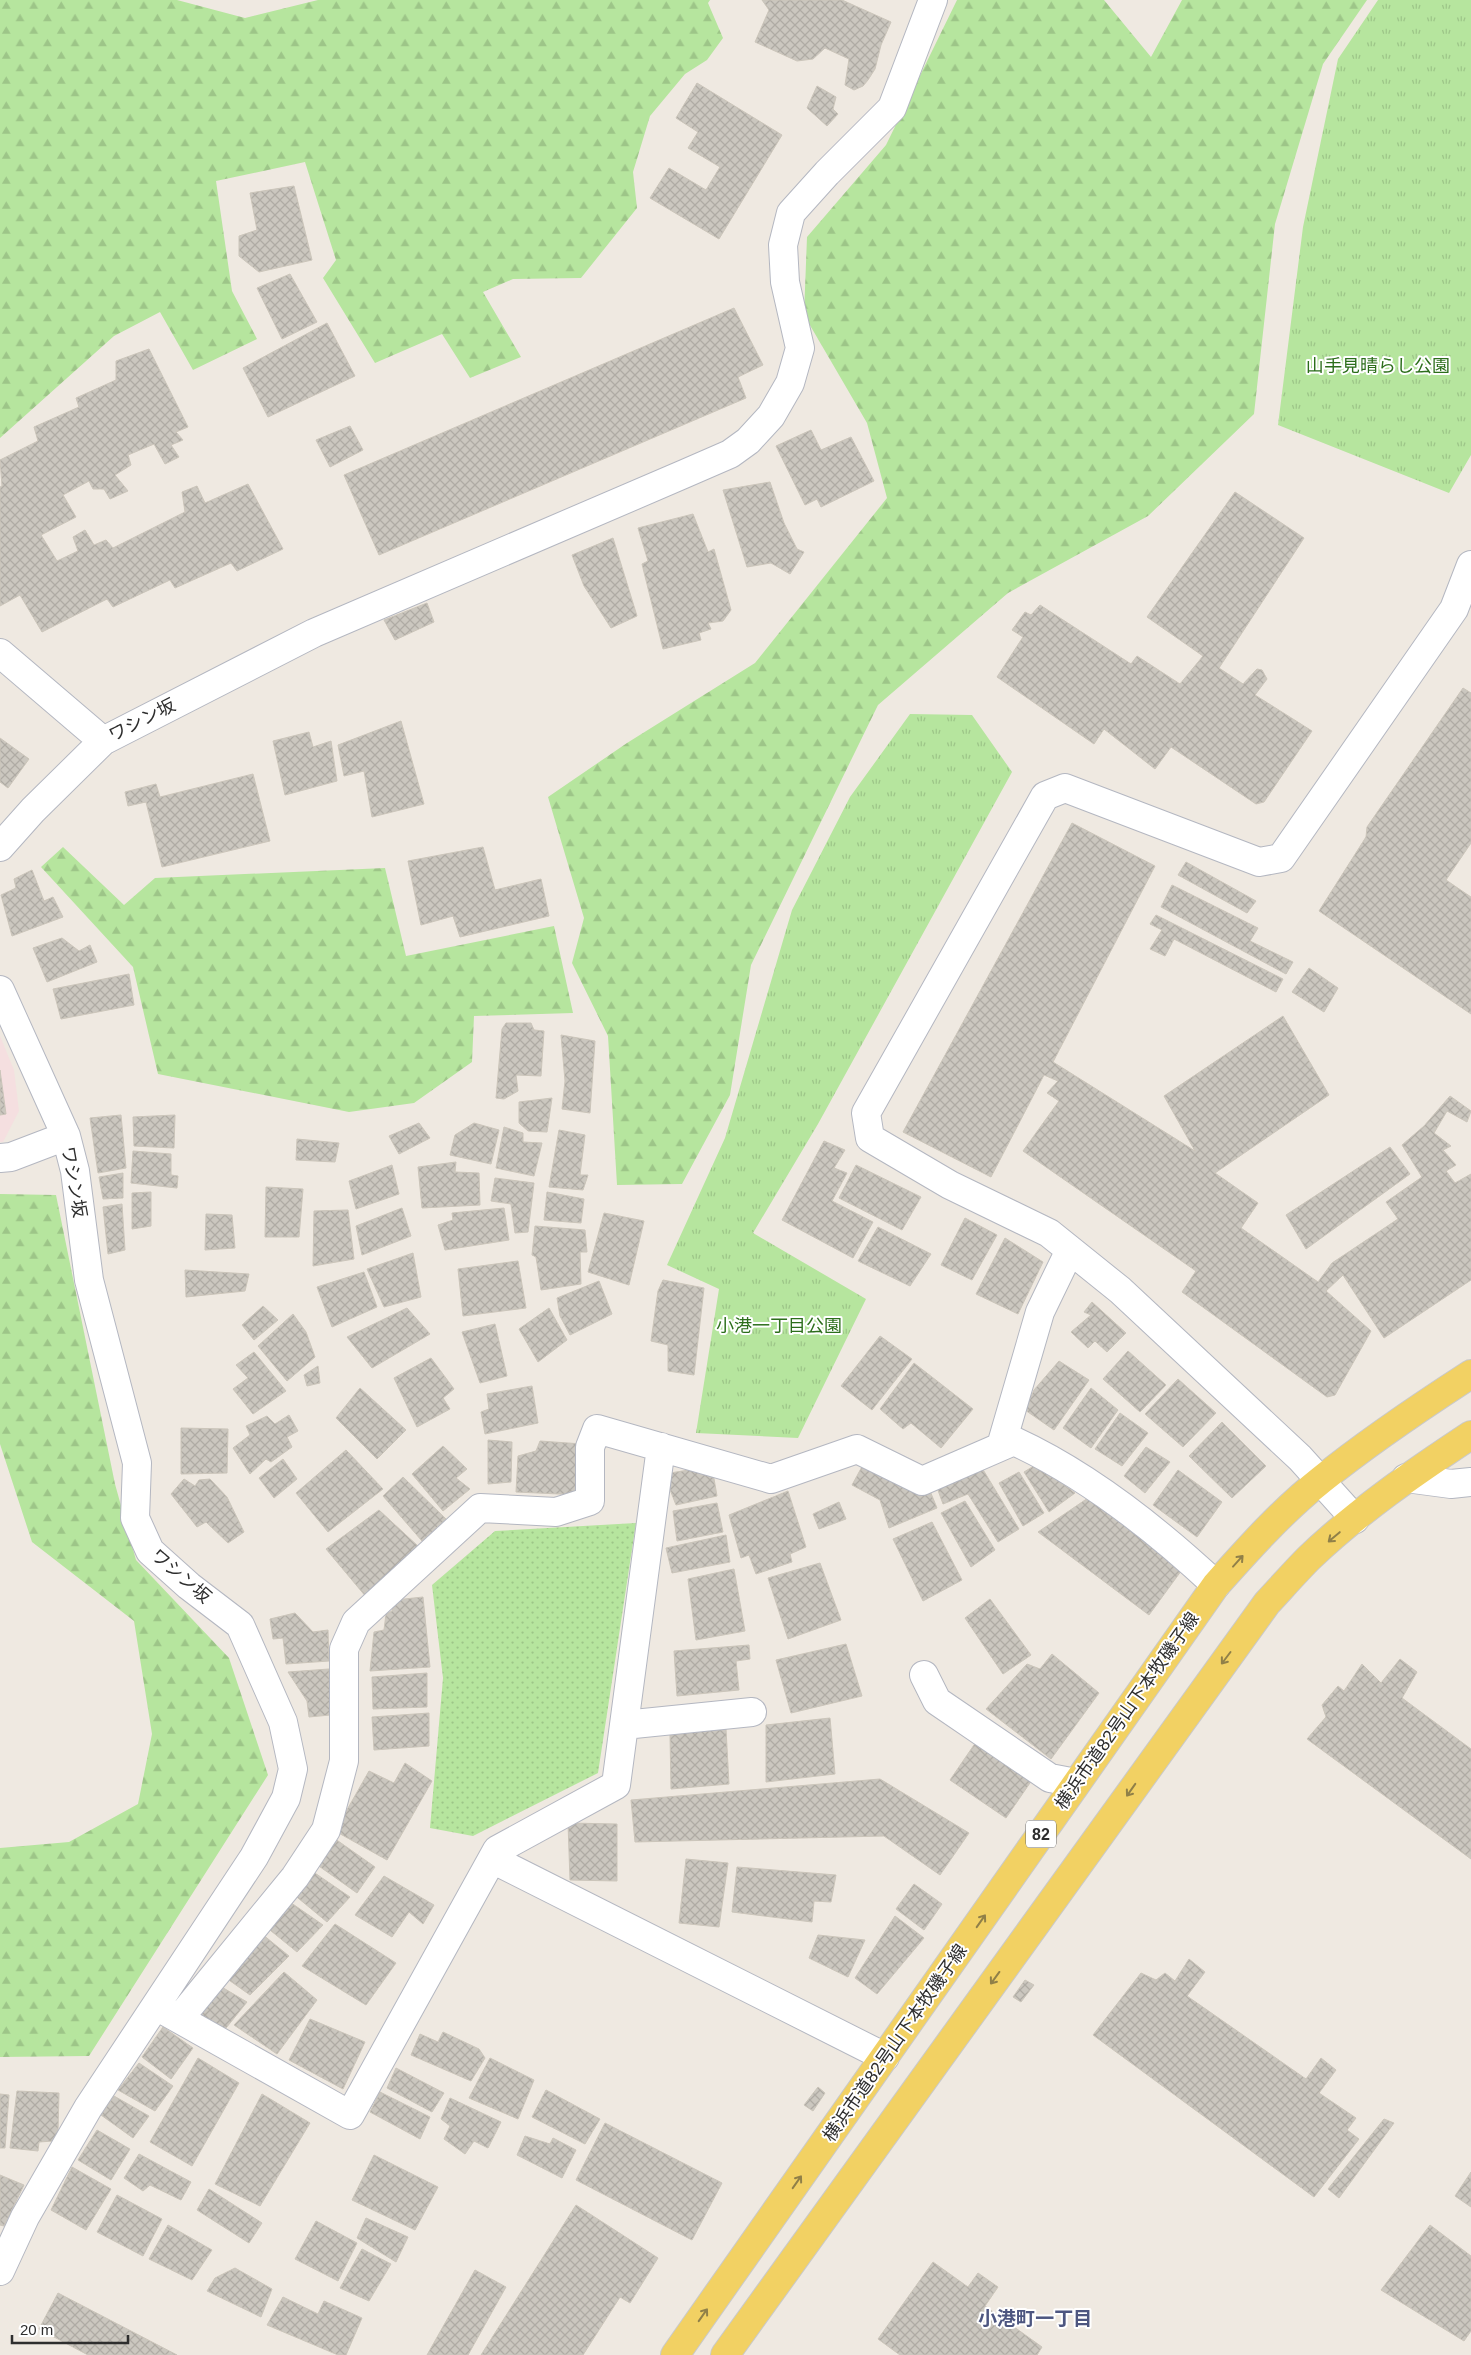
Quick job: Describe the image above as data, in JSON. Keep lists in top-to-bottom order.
{
  "streets": {
    "main road": ["横浜市道82号山下本牧磯子線", "82"],
    "street": ["ワシン坂"]
  },
  "districts": ["小港町一丁目"],
  "parks": ["山手見晴らし公園", "小港一丁目公園"],
  "scale_bar": "20 m"
}
